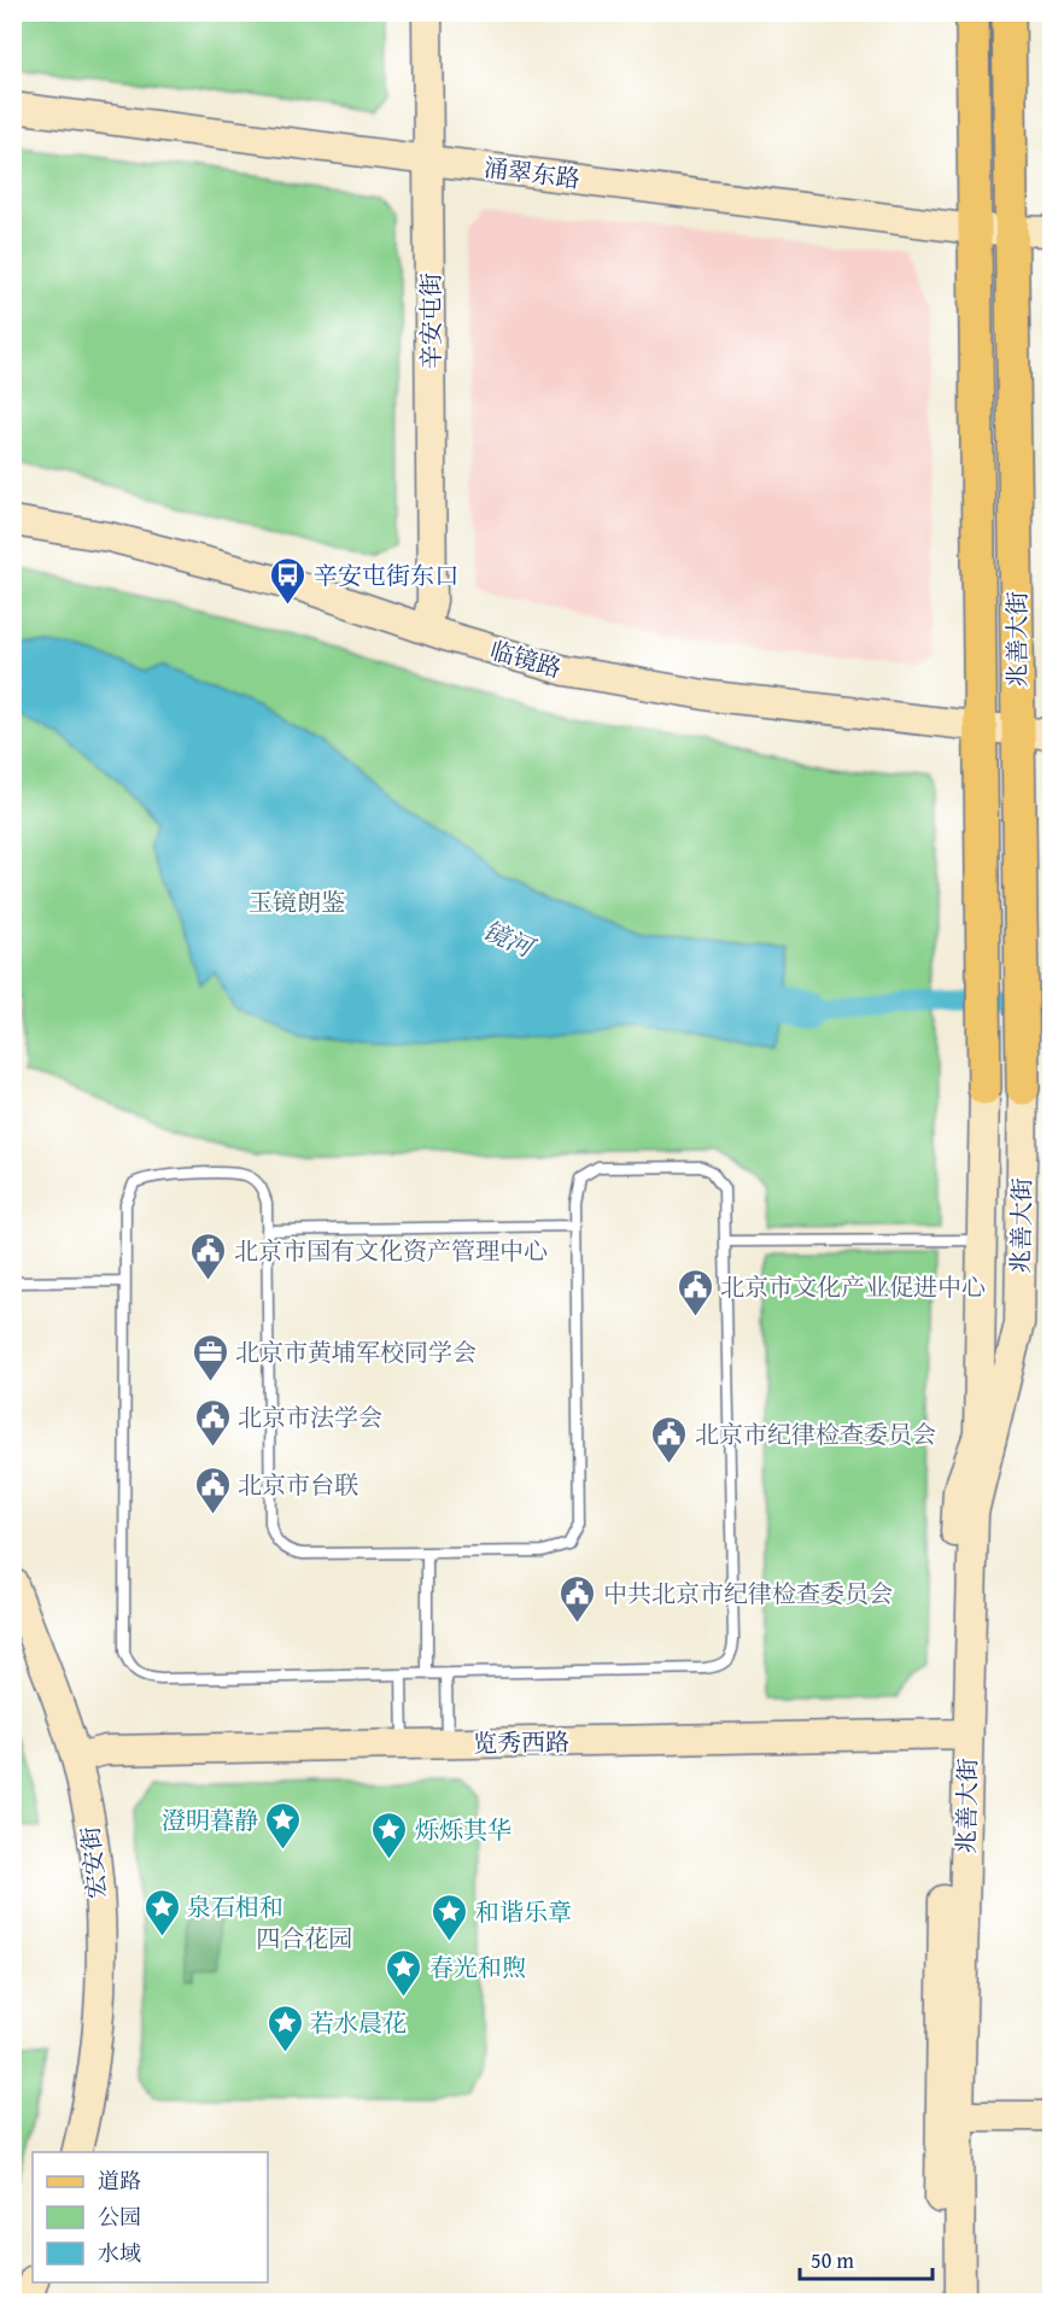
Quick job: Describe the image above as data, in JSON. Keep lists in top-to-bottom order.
{
  "streets": {
    "main road": ["兆善大街"],
    "street": [
      "涌翠东路",
      "辛安屯街",
      "临镜路",
      "览秀西路",
      "宏安街"
    ]
  },
  "crossings": [
    ["涌翠东路", "辛安屯街"],
    ["涌翠东路", "兆善大街"],
    ["辛安屯街", "临镜路"],
    ["兆善大街", "临镜路"],
    ["兆善大街", "览秀西路"],
    ["览秀西路", "宏安街"]
  ],
  "water": ["镜河"],
  "parks": ["玉镜朗鉴", "四合花园"],
  "places": {
    "bus stop": ["辛安屯街东口"],
    "public building": [
      "北京市国有文化资产管理中心",
      "北京市文化产业促进中心",
      "北京市法学会",
      "北京市纪律检查委员会",
      "北京市台联",
      "中共北京市纪律检查委员会"
    ],
    "office": ["北京市黄埔军校同学会"],
    "place": [
      "澄明暮静",
      "烁烁其华",
      "泉石相和",
      "和谐乐章",
      "春光和煦",
      "若水晨花"
    ]
  },
  "legend": ["道路", "公园", "水域"],
  "scale_bar": "50 m"
}
